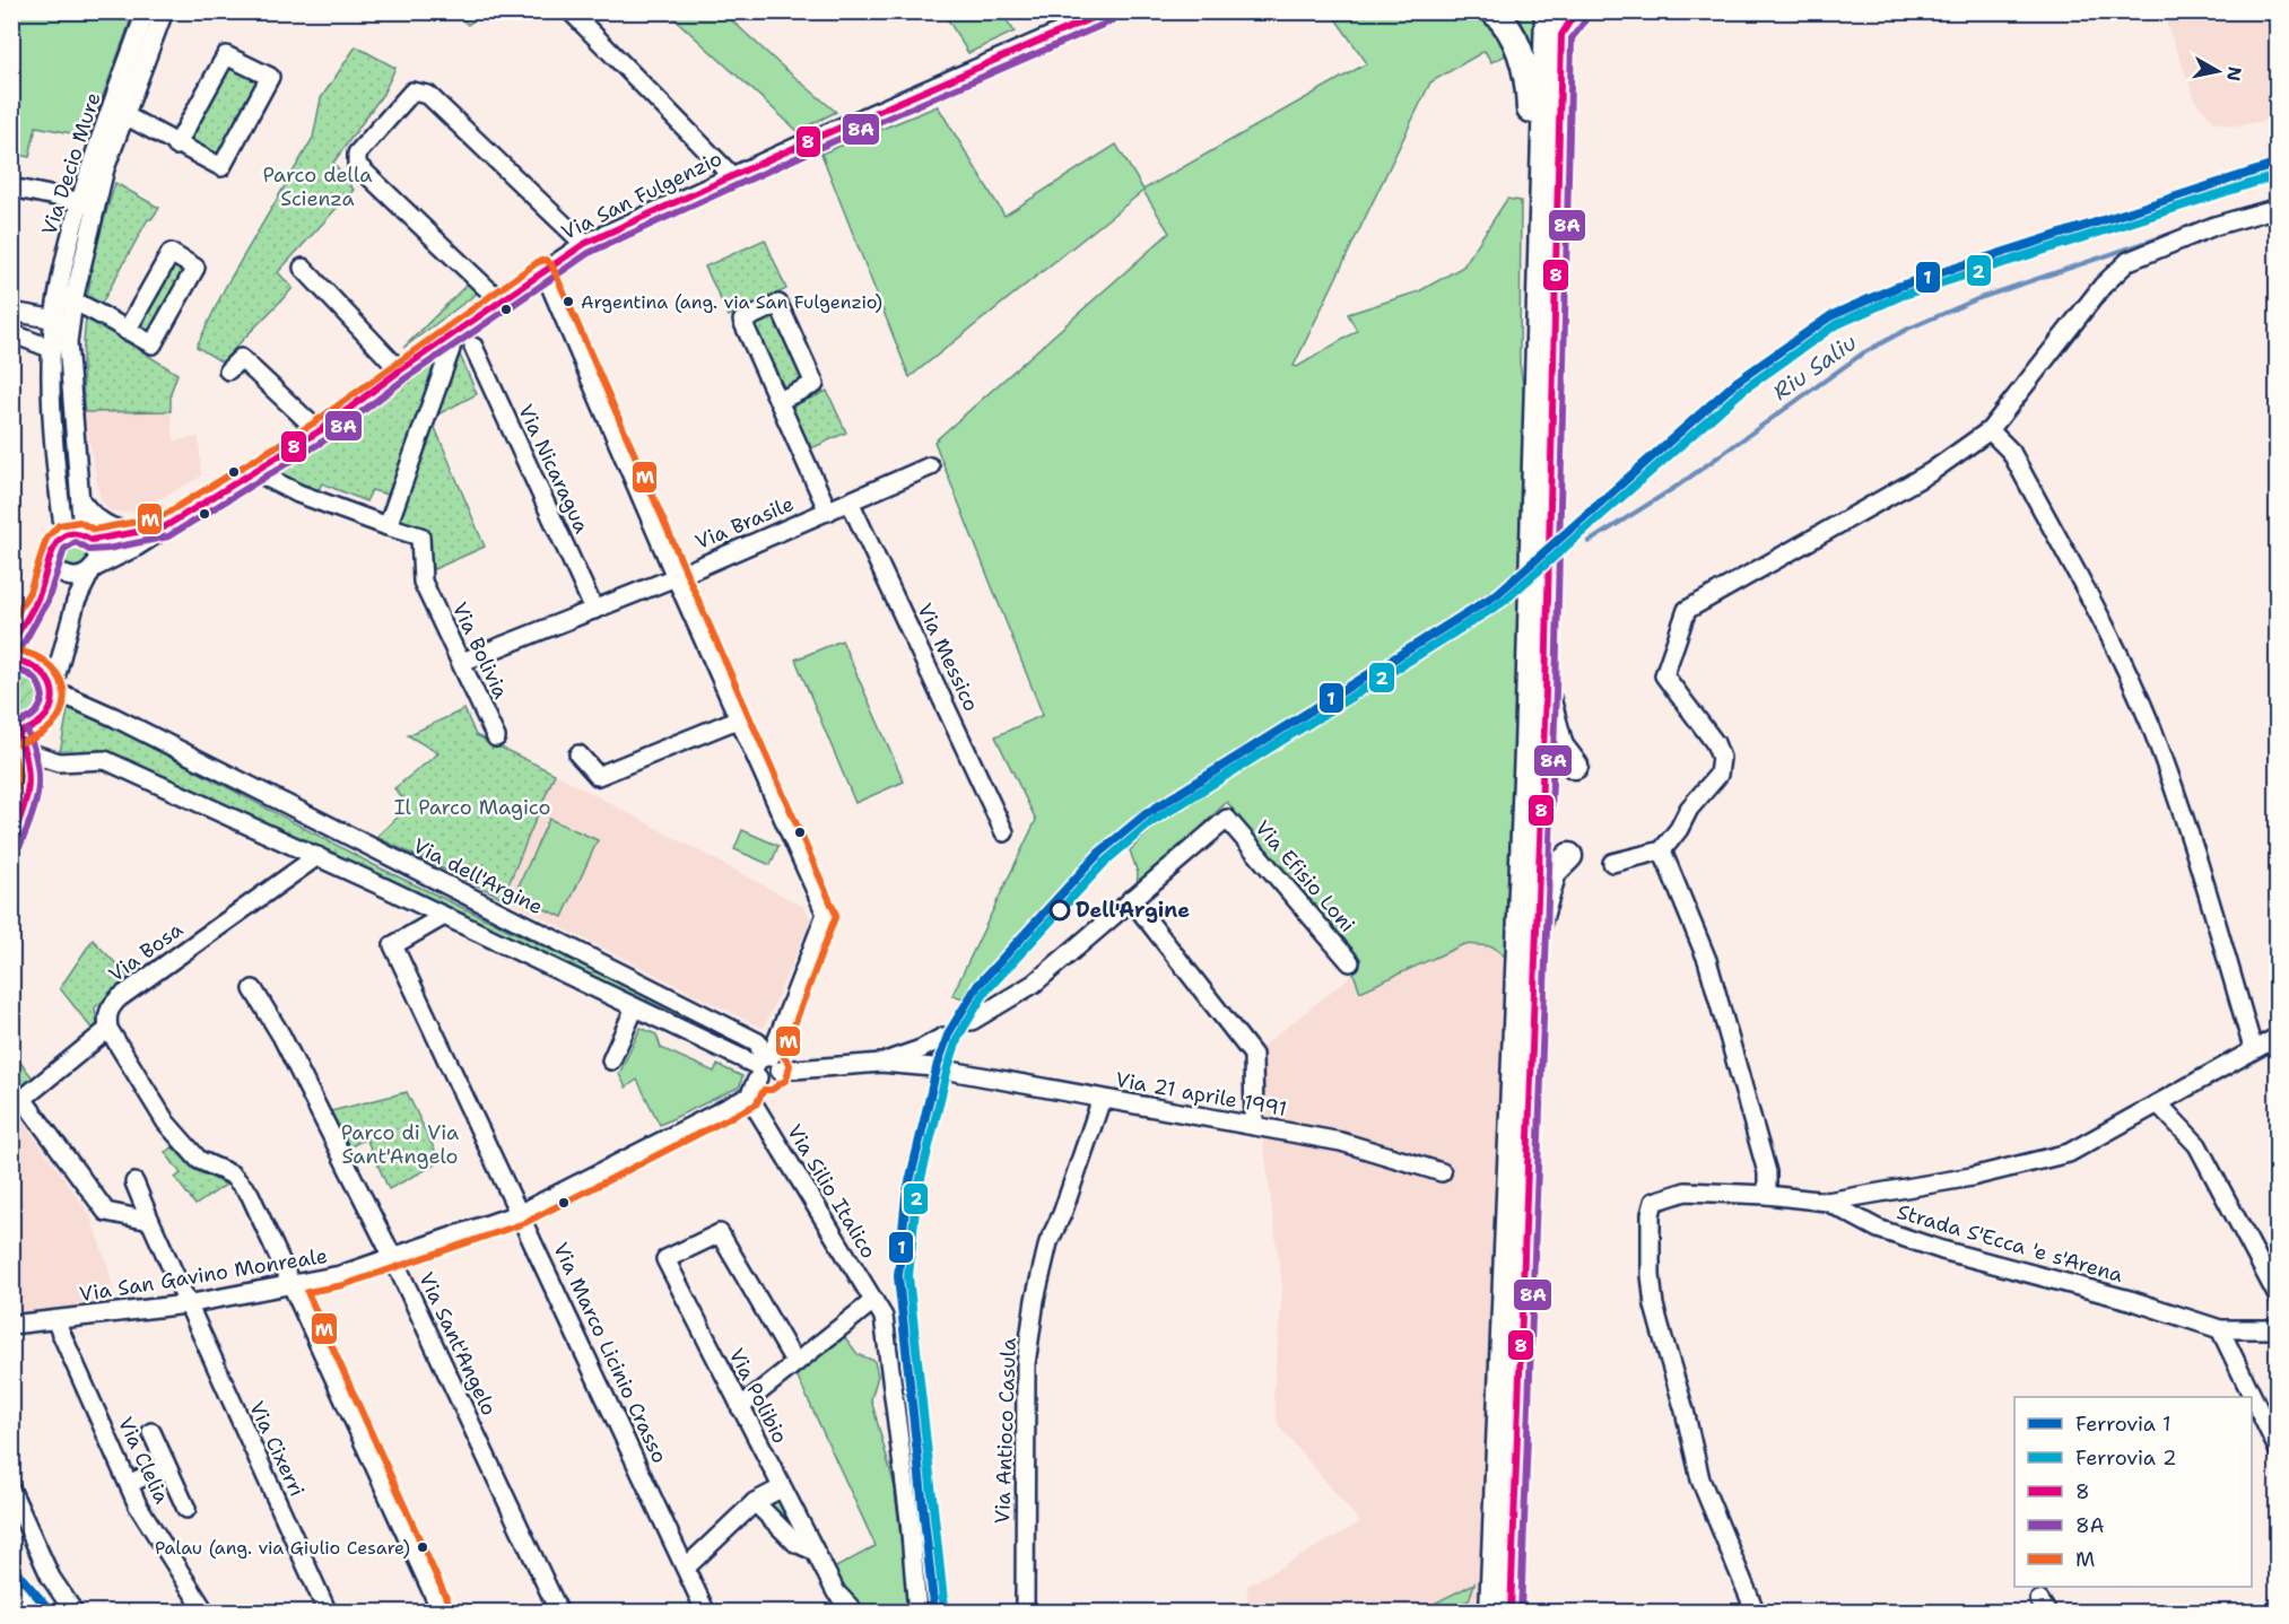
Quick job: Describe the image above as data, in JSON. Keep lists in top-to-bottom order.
{
  "streets": {
    "street": [
      "Via Decio Mure",
      "Via San Fulgenzio",
      "Via Nicaragua",
      "Via Brasile",
      "Via Bolivia",
      "Via Messico",
      "Via dell'Argine",
      "Via Efisio Loni",
      "Via Bosa",
      "Via 21 aprile 1991",
      "Via Silio Italico",
      "Strada S'Ecca 'e s'Arena",
      "Via San Gavino Monreale",
      "Via Sant'Angelo",
      "Via Marco Licinio Crasso",
      "Via Polibio",
      "Via Antioco Casula",
      "Via Cixerri",
      "Via Clelia"
    ]
  },
  "crossings": [
    ["Via Decio Mure", "Via San Fulgenzio"],
    ["Via Nicaragua", "Via Brasile"],
    ["Via Brasile", "Via Bolivia"],
    ["Via Brasile", "Via Messico"],
    ["Via 21 aprile 1991", "Via Antioco Casula"],
    ["Via Silio Italico", "Via San Gavino Monreale"],
    ["Via San Gavino Monreale", "Via Sant'Angelo"],
    ["Via San Gavino Monreale", "Via Marco Licinio Crasso"],
    ["Via San Gavino Monreale", "Via Cixerri"],
    ["Via San Gavino Monreale", "Via Clelia"]
  ],
  "water": ["Riu Saliu"],
  "parks": ["Parco della Scienza", "Il Parco Magico", "Parco di Via Sant'Angelo"],
  "places": ["Argentina (ang. via San Fulgenzio)", "Dell'Argine", "Palau (ang. via Giulio Cesare)"],
  "lines": [
    "transit line 8",
    "transit line 8A",
    "rail line 1",
    "rail line 2",
    "transit line M"
  ],
  "legend": [
    "Ferrovia 1",
    "Ferrovia 2",
    "8",
    "8A",
    "M"
  ],
  "north": "right"
}
